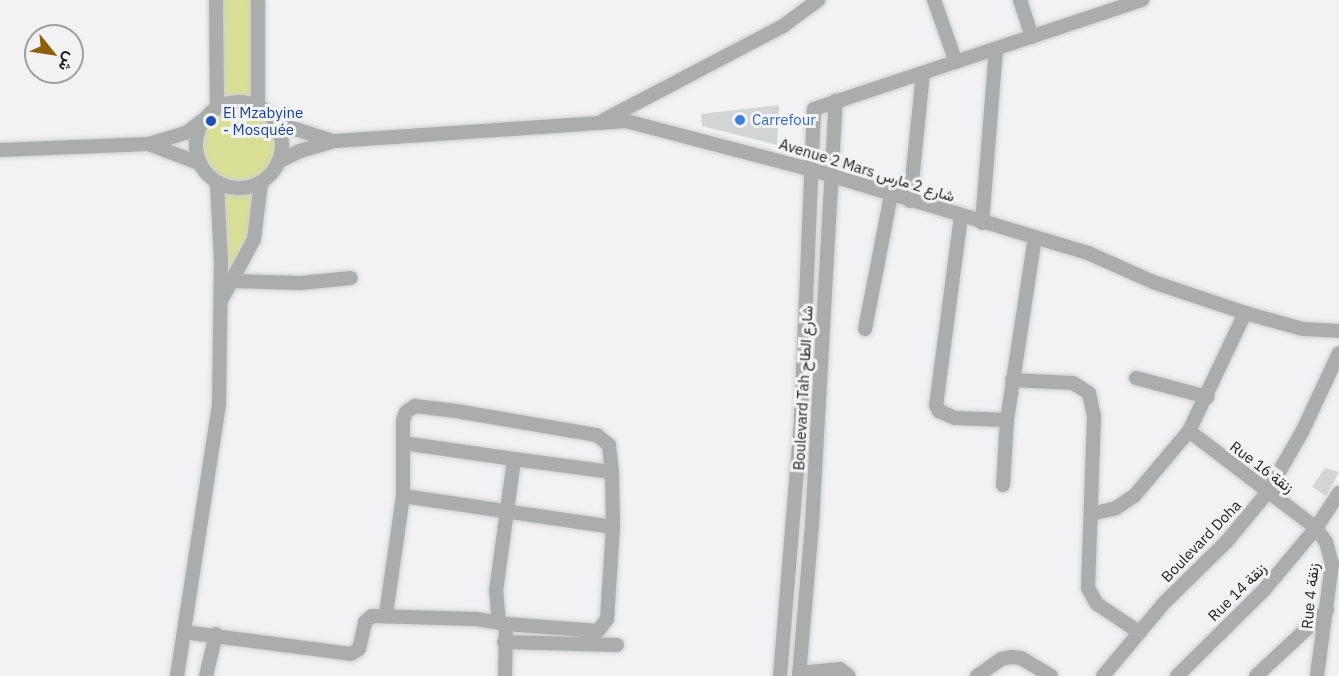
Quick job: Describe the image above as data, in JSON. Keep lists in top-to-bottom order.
{
  "streets": {
    "street": [
      "Avenue 2 Mars شارع 2 مارس",
      "Boulevard Tah شارع الطاح",
      "Rue 16 زنقة",
      "Boulevard Doha",
      "Rue 14 زنقة",
      "Rue 4 زنقة"
    ]
  },
  "crossings": [
    ["Avenue 2 Mars شارع 2 مارس", "Boulevard Tah شارع الطاح"],
    ["Rue 16 زنقة", "Boulevard Doha"],
    ["Rue 16 زنقة", "Rue 14 زنقة"],
    ["Rue 16 زنقة", "Rue 4 زنقة"],
    ["Rue 14 زنقة", "Rue 4 زنقة"]
  ],
  "places": ["Carrefour", "El Mzabyine - Mosquée"],
  "north": "bottom right"
}
